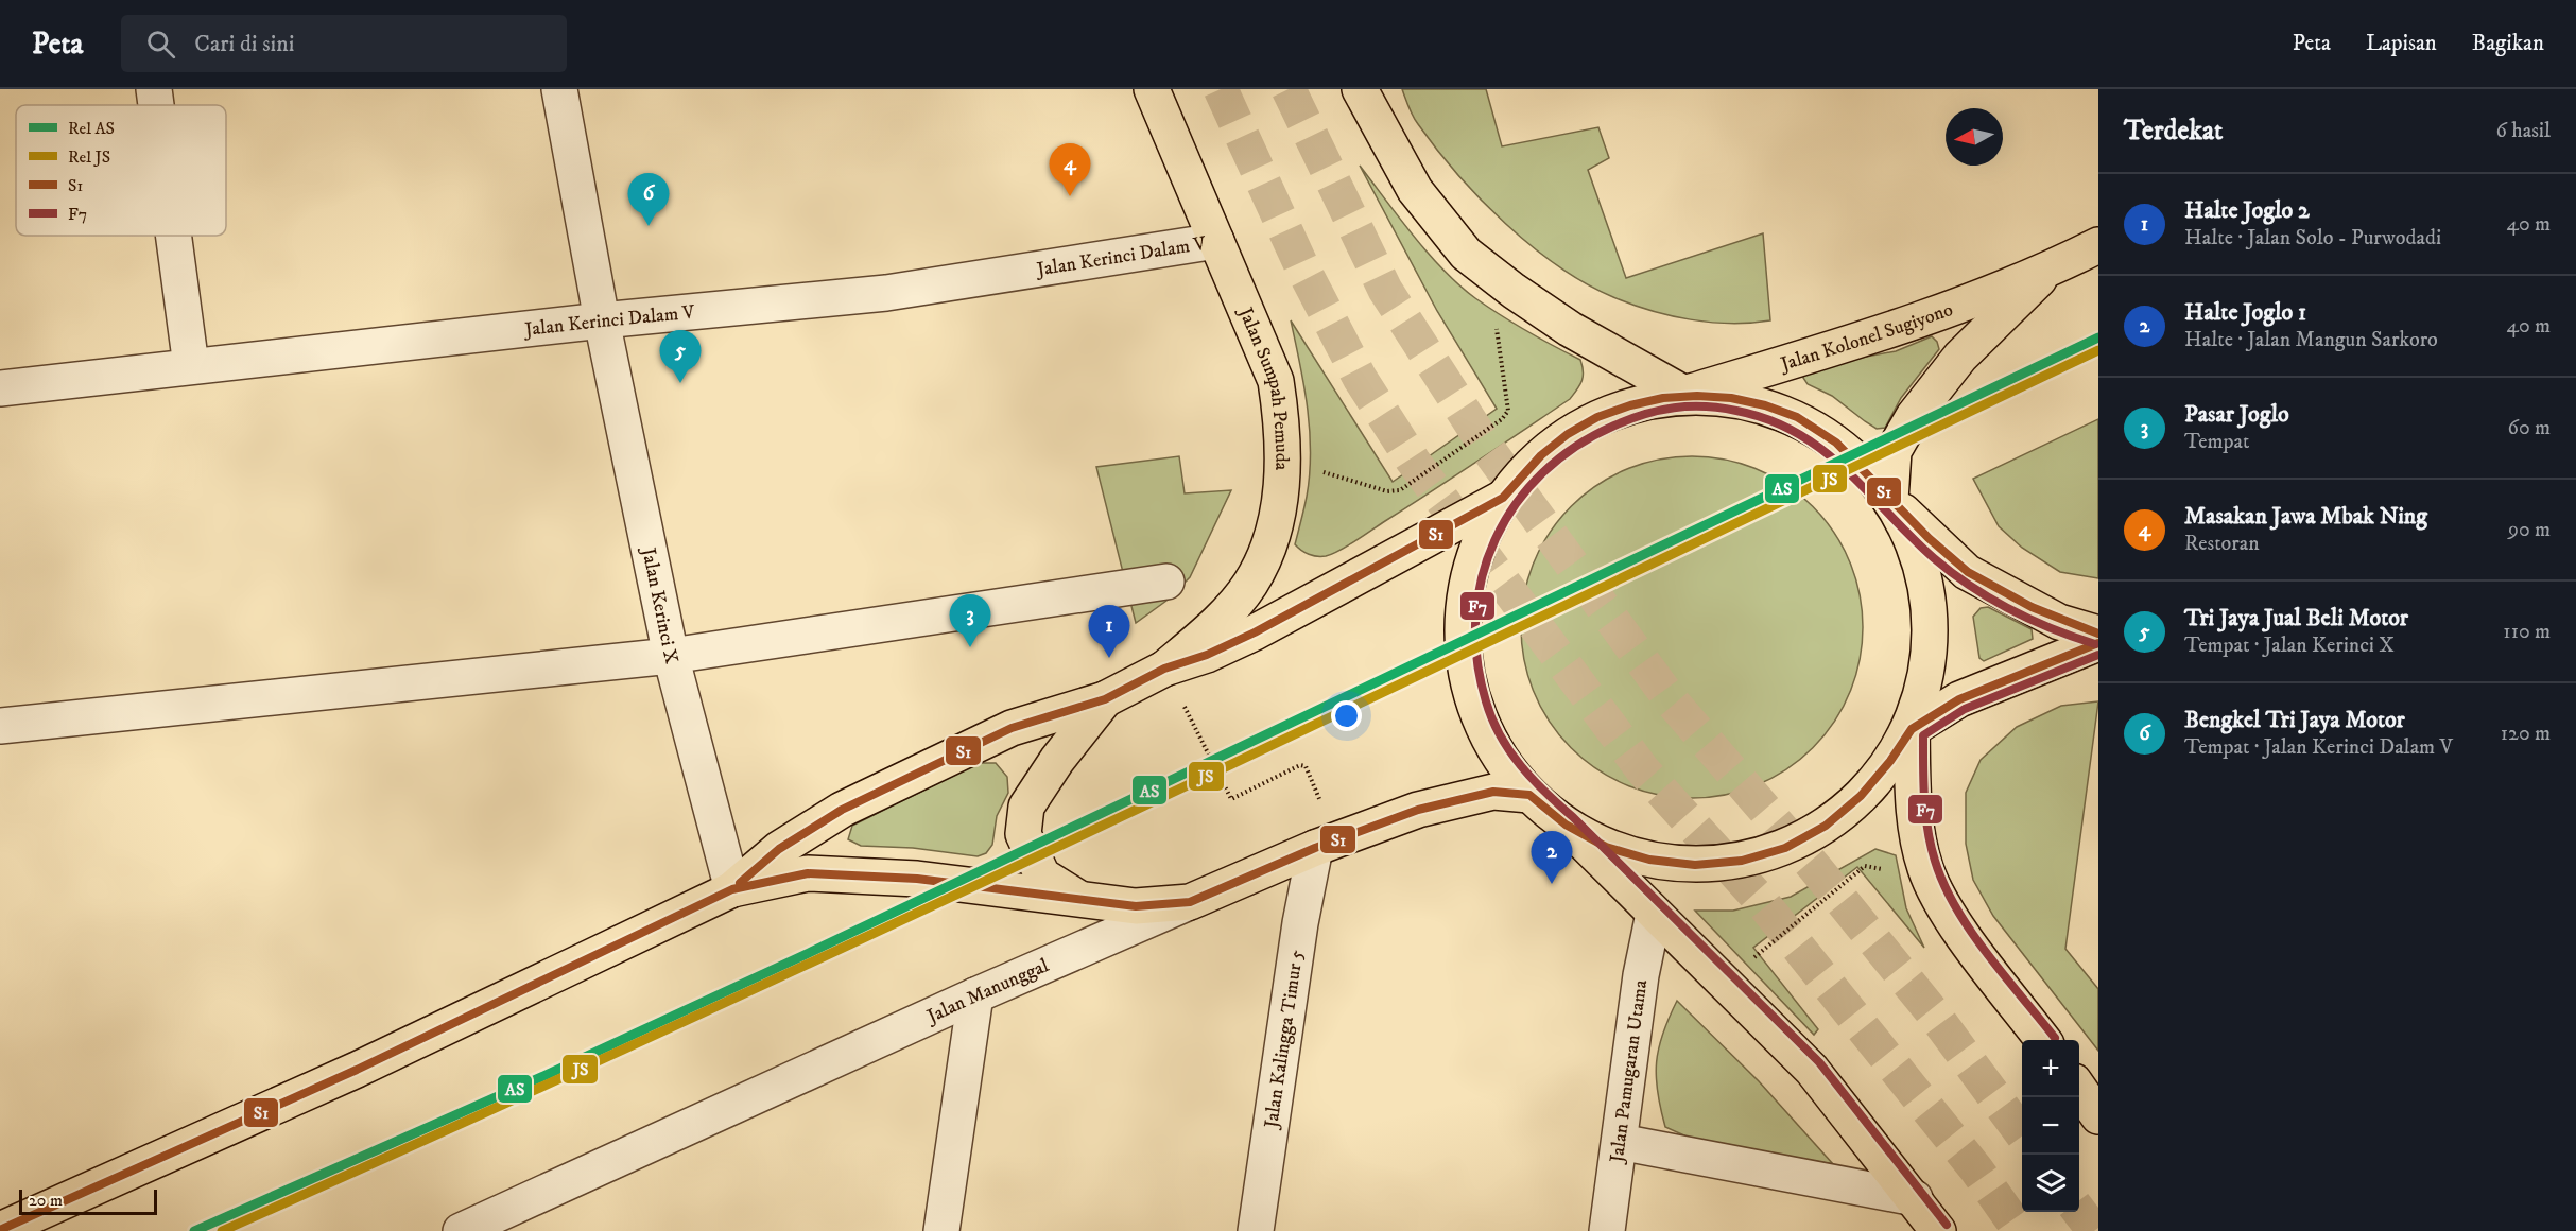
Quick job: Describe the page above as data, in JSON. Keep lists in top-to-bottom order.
{
  "streets": {
    "main road": ["Jalan Kolonel Sugiyono", "Jalan Sumpah Pemuda", "Jalan Manunggal"],
    "street": [
      "Jalan Kerinci Dalam V",
      "Jalan Kerinci X",
      "Jalan Kalingga Timur 5",
      "Jalan Pamugaran Utama"
    ]
  },
  "crossings": [
    ["Jalan Kerinci Dalam V", "Jalan Sumpah Pemuda"],
    ["Jalan Kerinci Dalam V", "Jalan Kerinci X"],
    ["Jalan Manunggal", "Jalan Kalingga Timur 5"]
  ],
  "lines": [
    "rail line AS",
    "rail line JS",
    "transit line S1",
    "transit line F7"
  ],
  "legend": [
    "Rel AS",
    "Rel JS",
    "S1",
    "F7"
  ],
  "scale_bar": "20 m",
  "north": "left",
  "page": {
    "header": "Peta",
    "search": "Cari di sini",
    "nav": ["Peta", "Lapisan", "Bagikan"],
    "heading": ["Terdekat", "6 hasil"],
    "pins": [
      "4",
      "6",
      "5",
      "3",
      "1",
      "2"
    ],
    "list": [
      {
        "mark": "1",
        "name": "Halte Joglo 2",
        "note": "Halte · Jalan Solo - Purwodadi",
        "value": "40 m"
      },
      {
        "mark": "2",
        "name": "Halte Joglo 1",
        "note": "Halte · Jalan Mangun Sarkoro",
        "value": "40 m"
      },
      {
        "mark": "3",
        "name": "Pasar Joglo",
        "note": "Tempat",
        "value": "60 m"
      },
      {
        "mark": "4",
        "name": "Masakan Jawa Mbak Ning",
        "note": "Restoran",
        "value": "90 m"
      },
      {
        "mark": "5",
        "name": "Tri Jaya Jual Beli Motor",
        "note": "Tempat · Jalan Kerinci X",
        "value": "110 m"
      },
      {
        "mark": "6",
        "name": "Bengkel Tri Jaya Motor",
        "note": "Tempat · Jalan Kerinci Dalam V",
        "value": "120 m"
      }
    ],
    "map_buttons": ["+", "−"],
    "scale": "20 m"
  }
}
